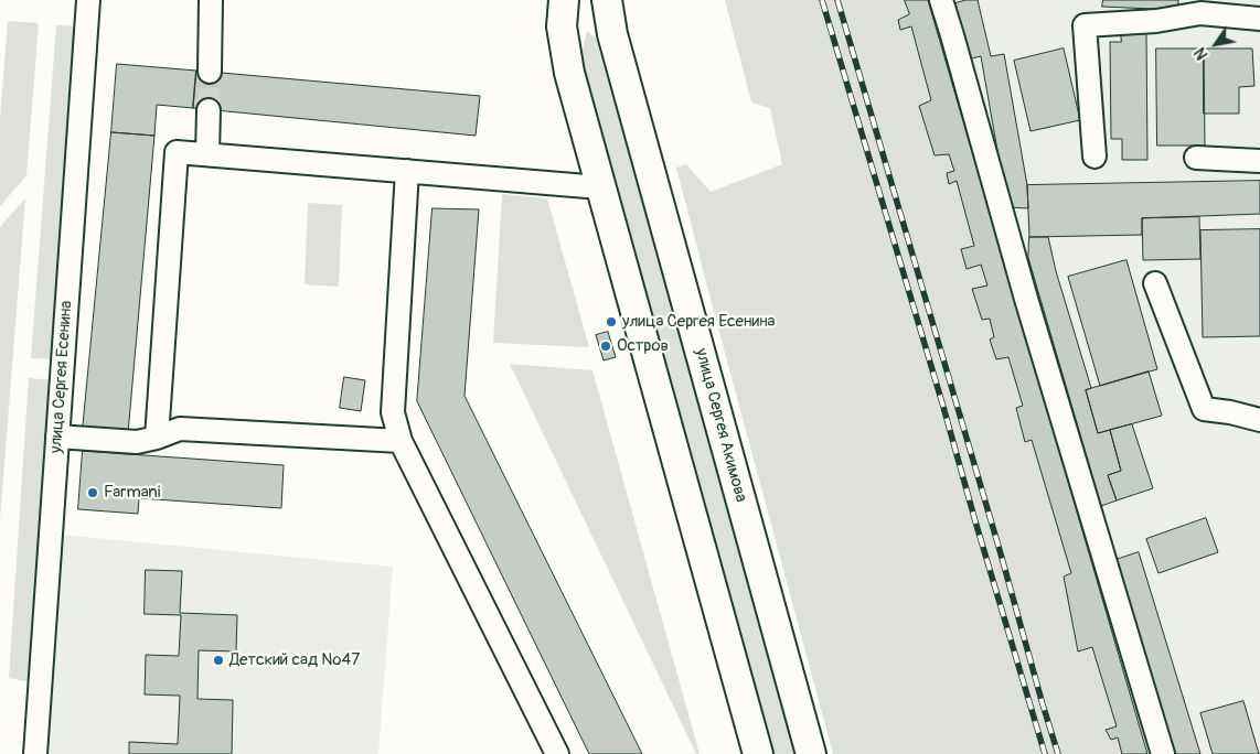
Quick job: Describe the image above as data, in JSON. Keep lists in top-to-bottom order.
{
  "streets": {
    "main road": ["улица Сергея Акимова"],
    "lane": ["улица Сергея Есенина"]
  },
  "places": [
    "улица Сергея Есенина",
    "Остров",
    "Farmani",
    "Детский сад №47"
  ],
  "north": "bottom left"
}
